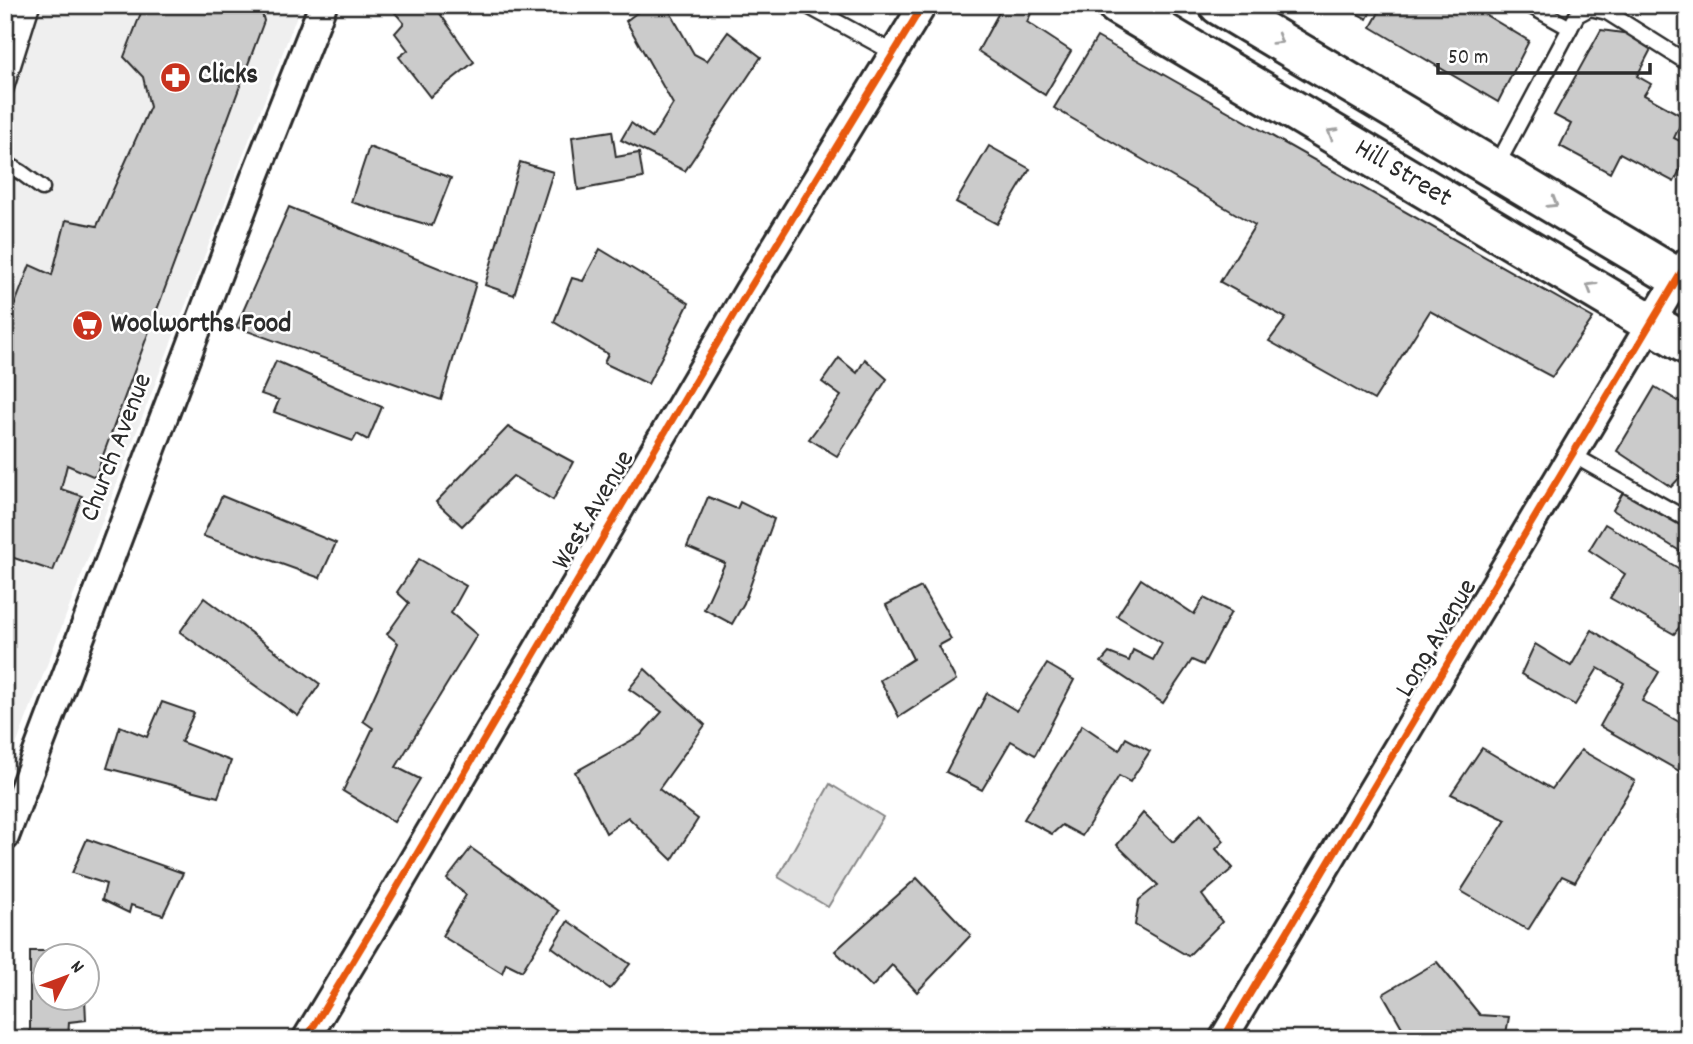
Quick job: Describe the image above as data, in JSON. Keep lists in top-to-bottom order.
{
  "streets": {
    "main road": ["Hill Street"],
    "street": ["Church Avenue", "West Avenue", "Long Avenue"]
  },
  "crossings": [
    ["Hill Street", "Long Avenue"]
  ],
  "places": {
    "pharmacy": ["Clicks"],
    "supermarket": ["Woolworths Food"]
  },
  "scale_bar": "50 m",
  "north": "top right"
}
